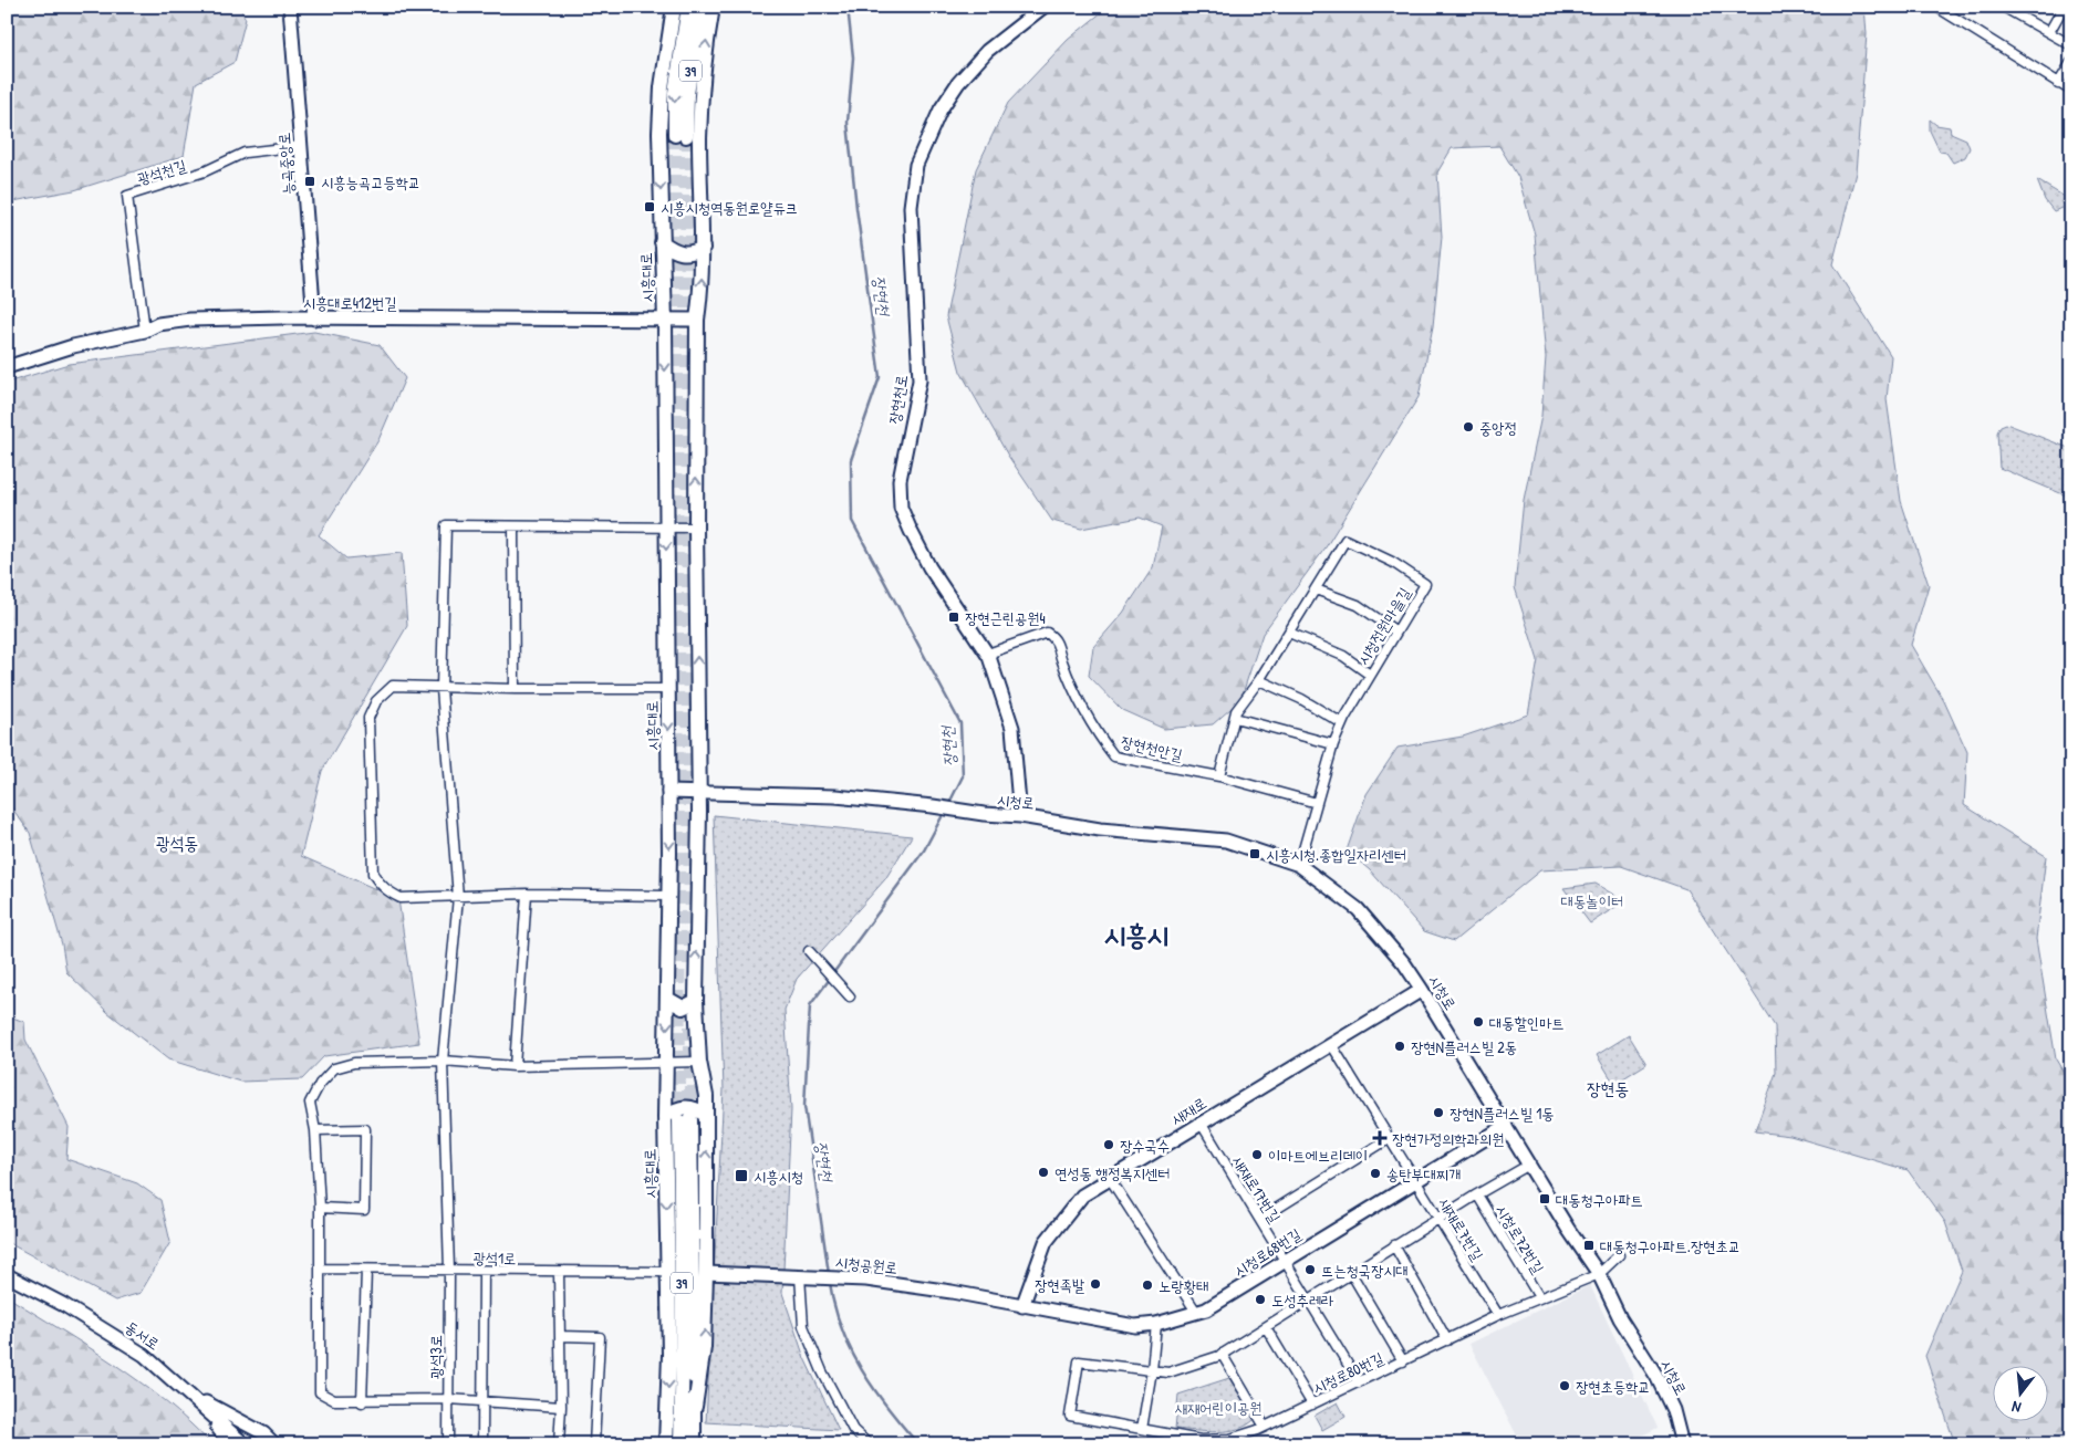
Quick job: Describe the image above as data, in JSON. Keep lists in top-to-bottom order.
{
  "streets": {
    "main road": ["39", "시흥대로"],
    "street": [
      "능곡중앙로",
      "광석천길",
      "시흥대로412번길",
      "장현천로",
      "시청전원마을길",
      "장현천안길",
      "시청로",
      "새재로",
      "새재로17번길",
      "새재로7번길",
      "시청로72번길",
      "시청로68번길",
      "광석1로",
      "시청공원로",
      "동서로",
      "광석3로",
      "시청로80번길"
    ]
  },
  "crossings": [
    ["능곡중앙로", "광석천길"],
    ["능곡중앙로", "시흥대로412번길"],
    ["광석천길", "시흥대로412번길"],
    ["시흥대로", "시흥대로412번길"],
    ["시흥대로", "시청로"],
    ["시흥대로", "광석1로"],
    ["시흥대로", "시청공원로"],
    ["장현천로", "장현천안길"],
    ["장현천로", "시청로"],
    ["시청전원마을길", "장현천안길"],
    ["시청전원마을길", "시청로"],
    ["시청로", "새재로"],
    ["시청로", "시청로72번길"],
    ["시청로", "시청로68번길"],
    ["시청로", "시청로80번길"],
    ["새재로", "새재로17번길"],
    ["새재로", "새재로7번길"],
    ["새재로", "시청로68번길"],
    ["새재로", "시청공원로"],
    ["새재로17번길", "시청로72번길"],
    ["새재로17번길", "시청로68번길"],
    ["새재로17번길", "시청로80번길"],
    ["새재로7번길", "시청로72번길"],
    ["새재로7번길", "시청로68번길"],
    ["새재로7번길", "시청로80번길"],
    ["시청로72번길", "시청로80번길"],
    ["시청로68번길", "시청공원로"],
    ["광석1로", "광석3로"]
  ],
  "districts": ["광석동", "시흥시", "장현동"],
  "water": ["장현천"],
  "parks": ["대동놀이터", "새재어린이공원"],
  "places": {
    "transit": [
      "시흥능곡고등학교",
      "시흥시청역동원로얄듀크",
      "장현근린공원4",
      "시흥시청.종합일자리센터",
      "시흥시청",
      "대동청구아파트",
      "대동청구아파트.장현초교"
    ],
    "other": [
      "중앙정",
      "대동할인마트",
      "장현N플러스빌 2동",
      "장현N플러스빌 1동",
      "장수국수",
      "이마트에브리데이",
      "연성동 행정복지센터",
      "송탄부대찌개",
      "뜨는청국장시대",
      "장현족발",
      "노랑황태",
      "도성추레라",
      "장현초등학교"
    ],
    "health": ["장현가정의학과의원"]
  },
  "north": "bottom"
}
